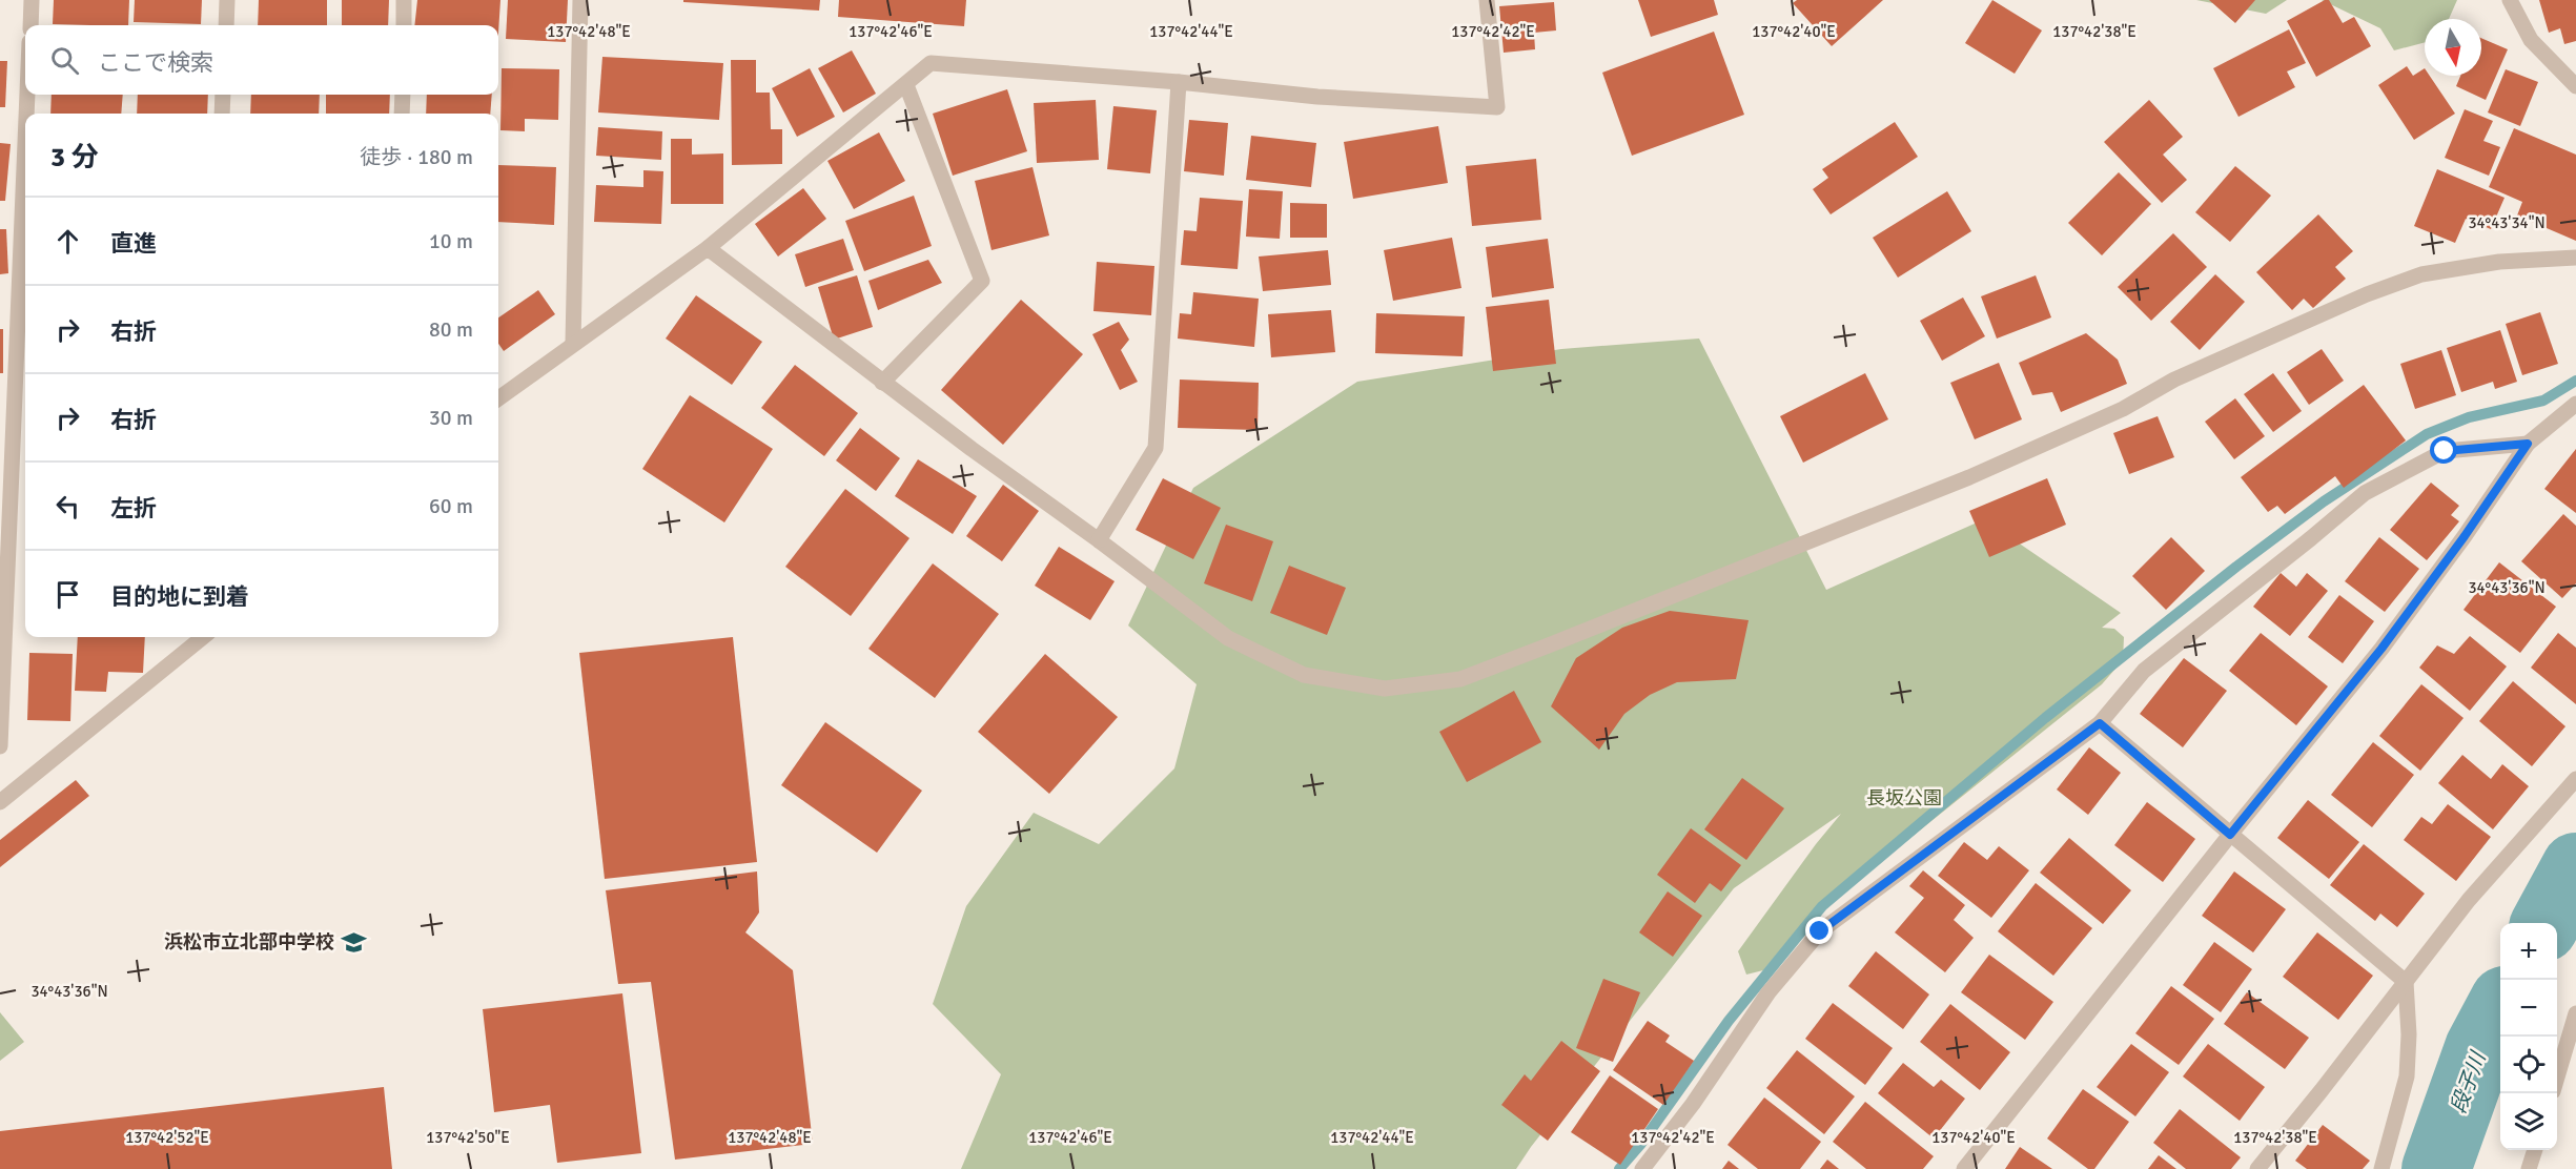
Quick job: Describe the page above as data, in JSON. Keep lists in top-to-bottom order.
{
  "water": ["段子川"],
  "parks": ["長坂公園"],
  "places": {
    "school or university": ["浜松市立北部中学校"]
  },
  "north": "bottom",
  "page": {
    "search": "ここで検索",
    "heading": ["3 分", "徒歩 · 180 m"],
    "list": [
      ["直進", "10 m"],
      ["右折", "80 m"],
      ["右折", "30 m"],
      ["左折", "60 m"],
      "目的地に到着"
    ],
    "map_buttons": ["+", "−"]
  },
  "coordinates": [
    "137°42'48\"E",
    "137°42'46\"E",
    "137°42'44\"E",
    "137°42'42\"E",
    "137°42'40\"E",
    "137°42'38\"E",
    "34°43'34\"N",
    "34°43'36\"N",
    "137°42'52\"E",
    "137°42'50\"E"
  ]
}
